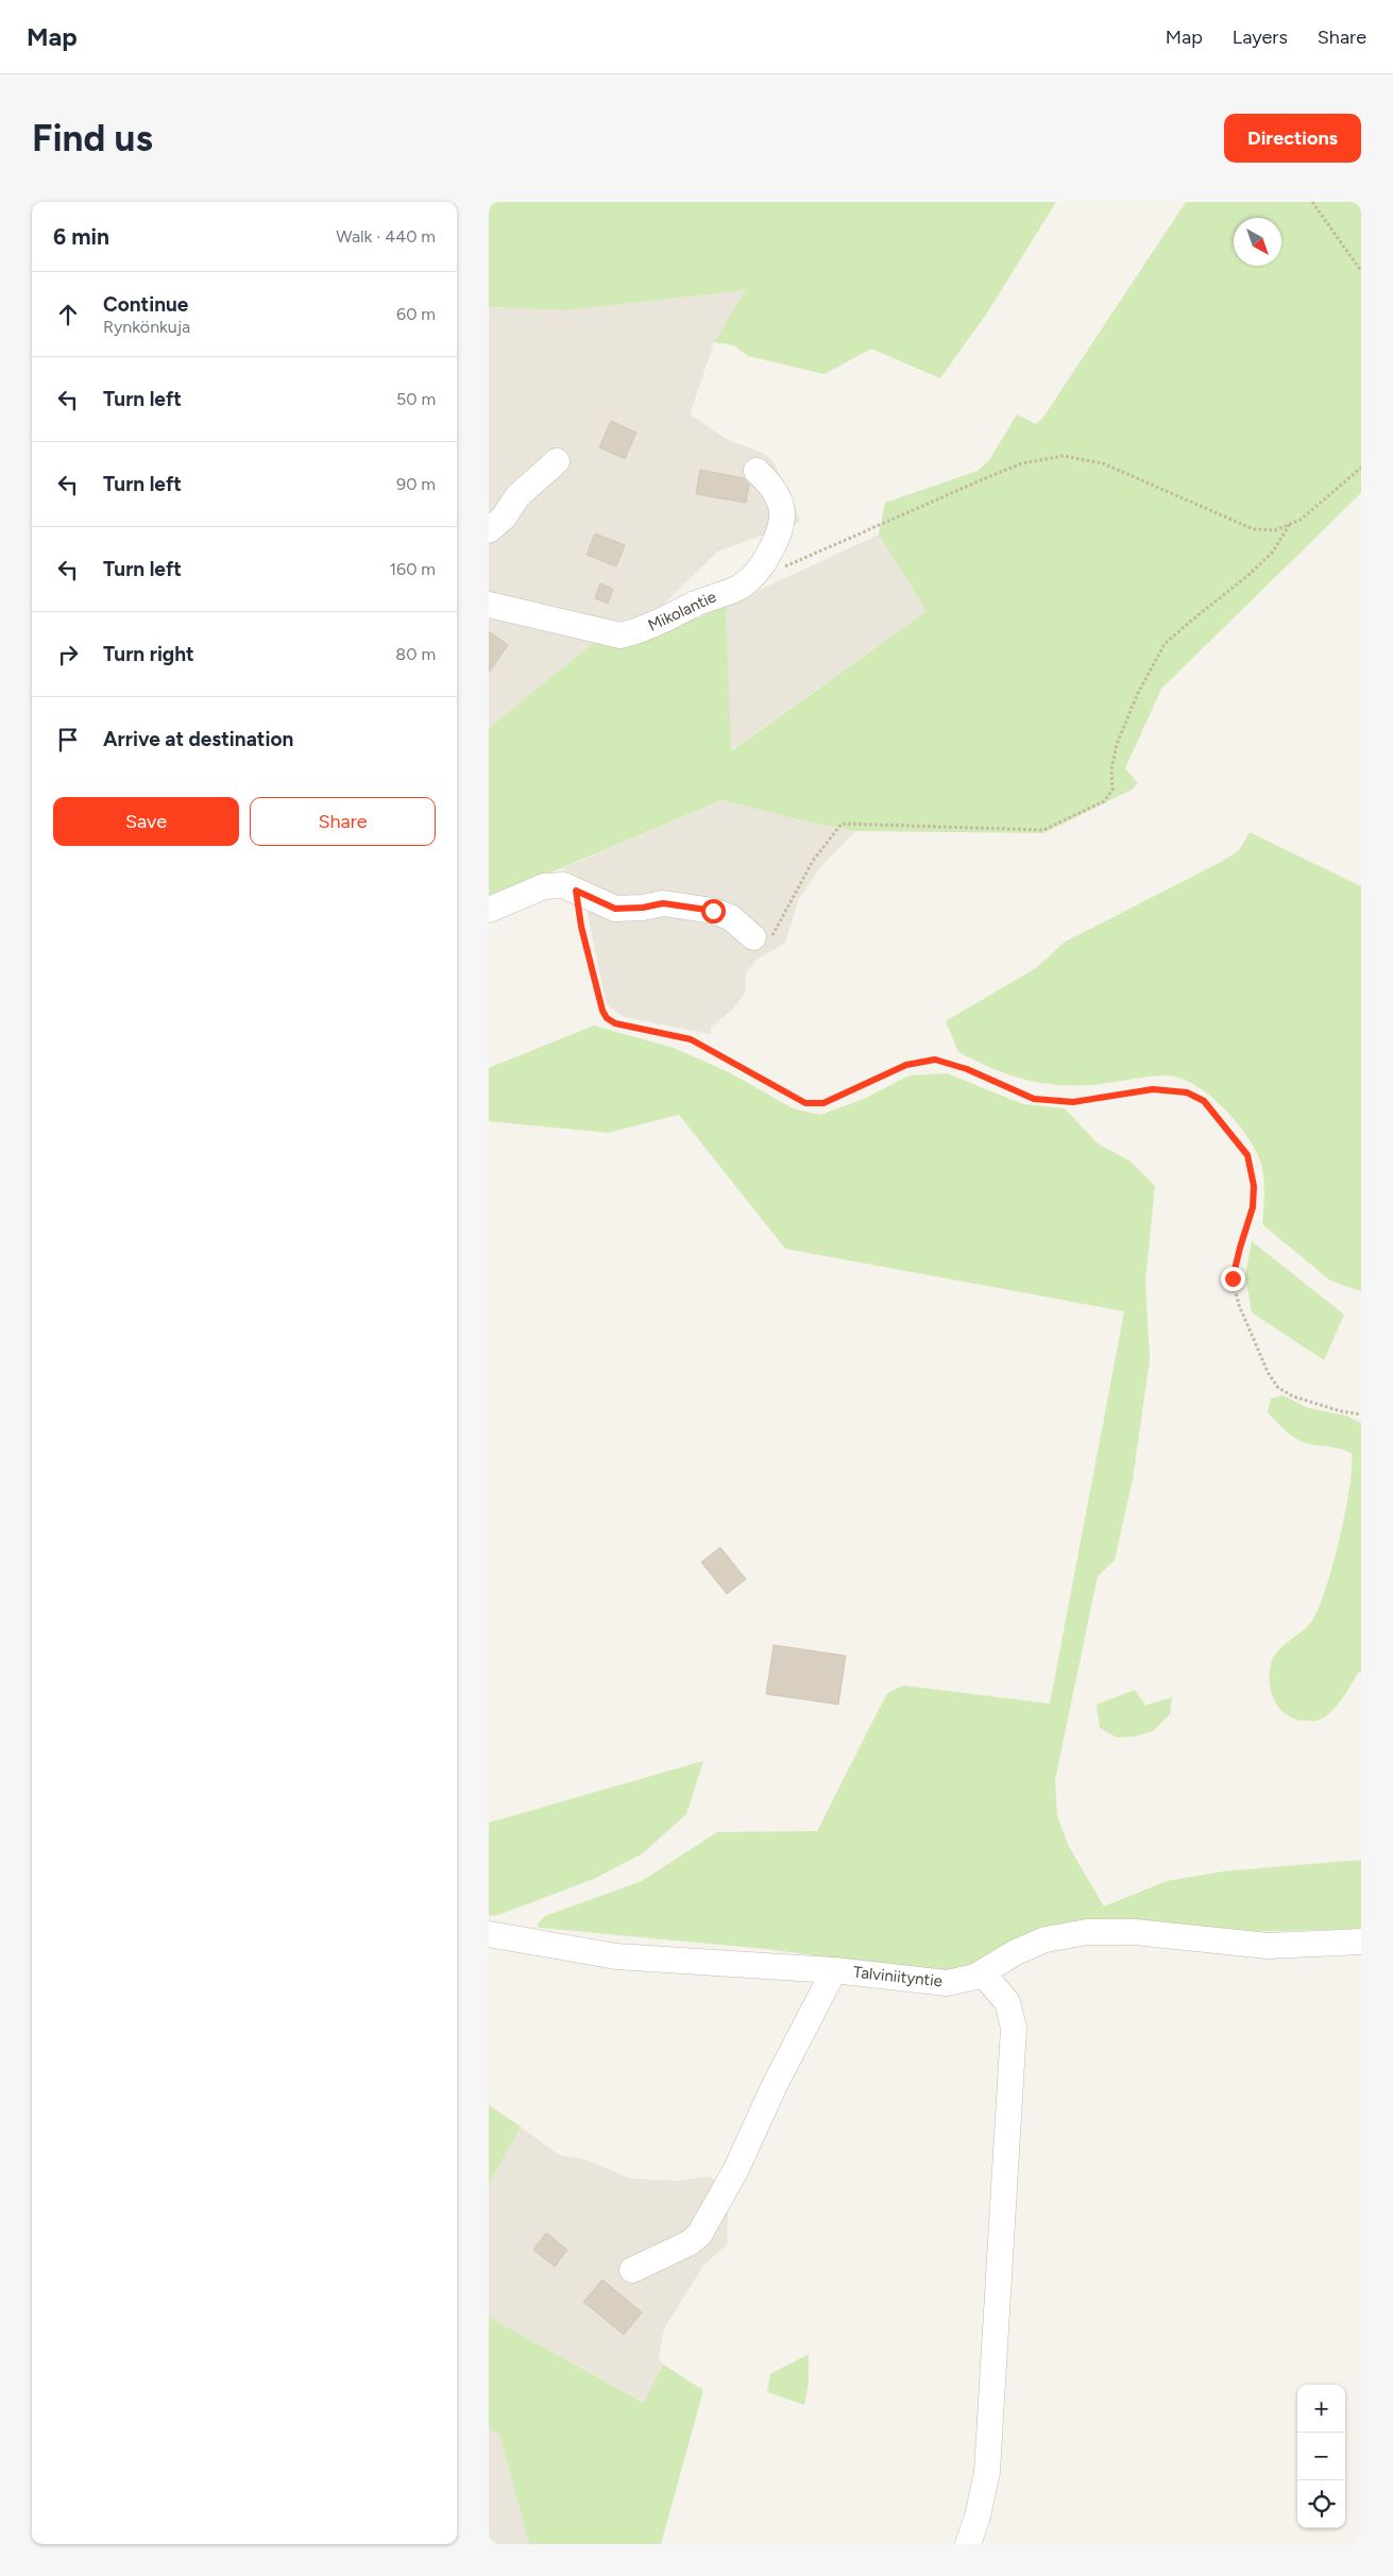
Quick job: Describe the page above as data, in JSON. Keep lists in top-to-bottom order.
{
  "streets": {
    "street": ["Mikolantie", "Talviniityntie"]
  },
  "north": "bottom right",
  "page": {
    "header": "Map",
    "nav": ["Map", "Layers", "Share"],
    "buttons": [
      "Directions",
      ["Save", "Share"]
    ],
    "title": "Find us",
    "heading": ["6 min", "Walk · 440 m"],
    "list": [
      ["Continue", "Rynkönkuja", "60 m"],
      ["Turn left", "50 m"],
      ["Turn left", "90 m"],
      ["Turn left", "160 m"],
      ["Turn right", "80 m"],
      "Arrive at destination"
    ],
    "map_buttons": ["+", "−"]
  }
}
